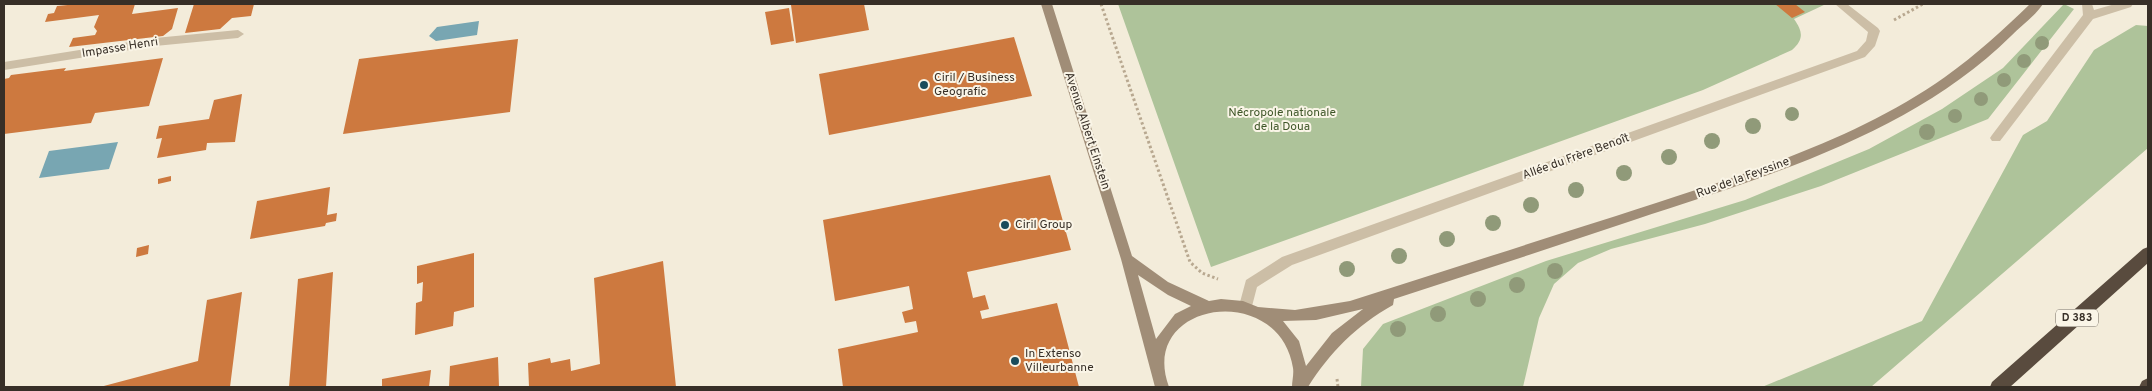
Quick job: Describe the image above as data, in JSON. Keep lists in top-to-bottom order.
{
  "streets": {
    "highway": ["D 383"],
    "street": [
      "Impasse Henri",
      "Avenue Albert Einstein",
      "Allée du Frère Benoît",
      "Rue de la Feyssine"
    ]
  },
  "parks": ["Nécropole nationale de la Doua"],
  "places": ["Ciril / Business Geografic", "Ciril Group", "In Extenso Villeurbanne"]
}
